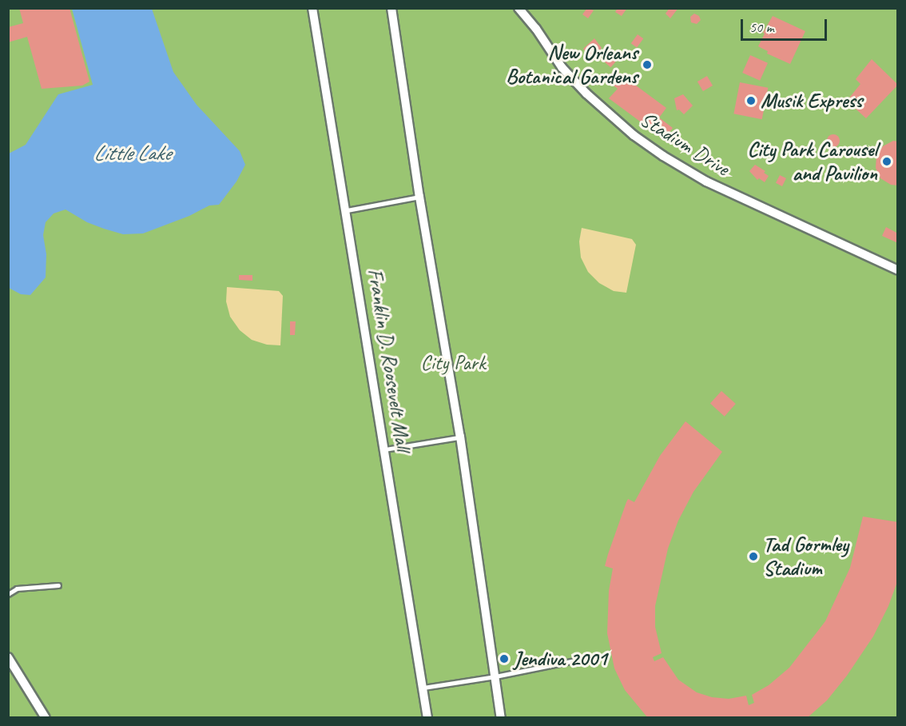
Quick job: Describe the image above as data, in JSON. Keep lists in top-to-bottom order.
{
  "streets": {
    "street": ["Stadium Drive", "Franklin D. Roosevelt Mall"]
  },
  "water": ["Little Lake"],
  "parks": ["City Park"],
  "places": [
    "New Orleans Botanical Gardens",
    "Musik Express",
    "City Park Carousel and Pavilion",
    "Tad Gormley Stadium",
    "Jendiva 2001"
  ],
  "scale_bar": "50 m"
}
